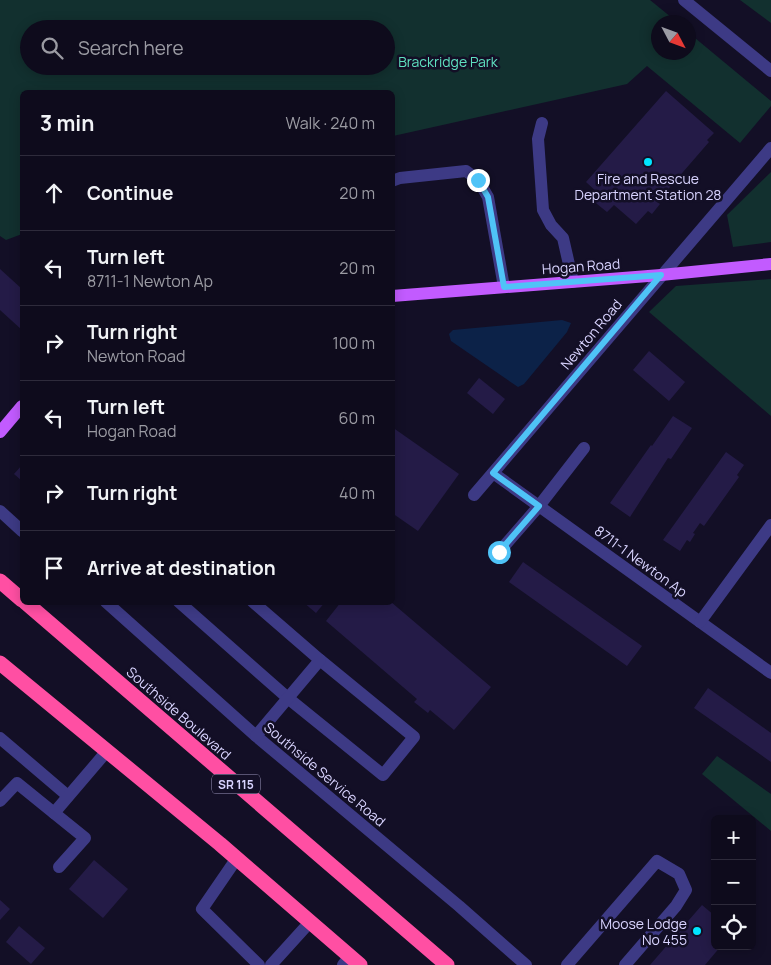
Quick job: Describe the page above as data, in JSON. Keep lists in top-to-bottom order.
{
  "streets": {
    "highway": ["Southside Boulevard", "SR 115"],
    "main road": ["Hogan Road"],
    "street": ["Newton Road", "8711-1 Newton Ap", "Southside Service Road"]
  },
  "crossings": [
    ["Hogan Road", "Newton Road"],
    ["Newton Road", "8711-1 Newton Ap"]
  ],
  "parks": ["Brackridge Park"],
  "places": ["Fire and Rescue Department Station 28", "Moose Lodge No 455"],
  "north": "bottom right",
  "page": {
    "search": "Search here",
    "heading": ["3 min", "Walk · 240 m"],
    "list": [
      ["Continue", "20 m"],
      ["Turn left", "8711-1 Newton Ap", "20 m"],
      ["Turn right", "Newton Road", "100 m"],
      ["Turn left", "Hogan Road", "60 m"],
      ["Turn right", "40 m"],
      "Arrive at destination"
    ],
    "map_buttons": ["+", "−"]
  }
}
